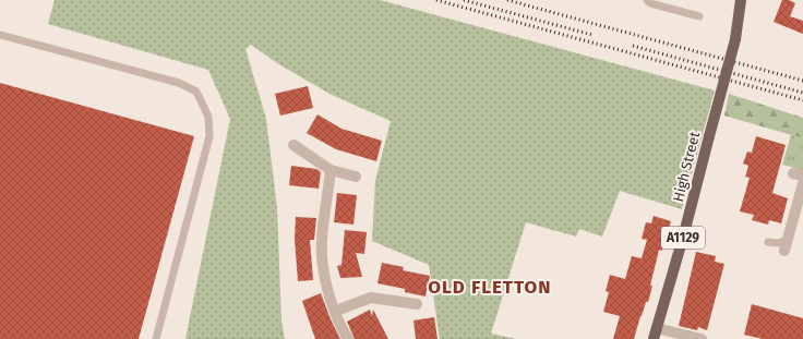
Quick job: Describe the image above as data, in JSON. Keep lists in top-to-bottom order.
{
  "streets": {
    "main road": ["High Street", "A1129"]
  },
  "districts": ["OLD FLETTON"]
}
